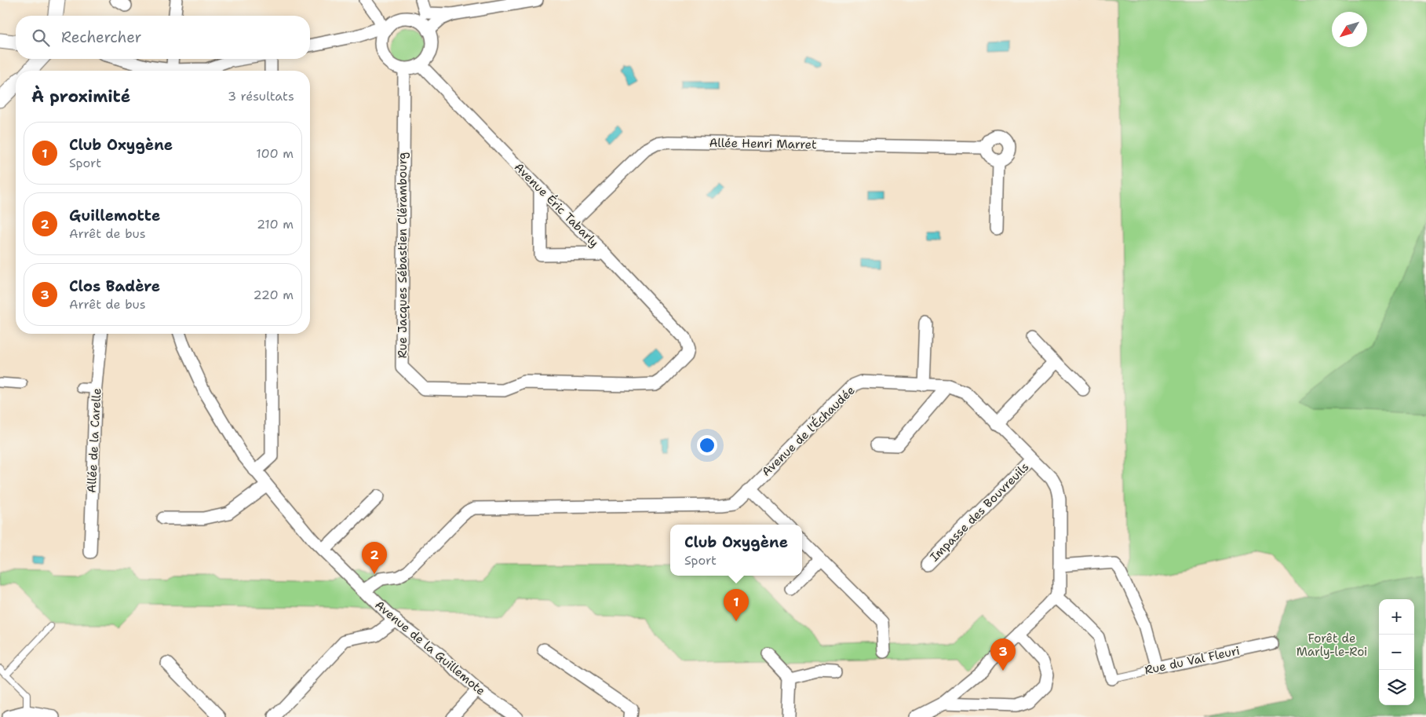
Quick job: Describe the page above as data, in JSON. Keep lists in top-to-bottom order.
{
  "streets": {
    "street": [
      "Allée Henri Marret",
      "Avenue Éric Tabarly",
      "Rue Jacques Sébastien Clérambourg",
      "Avenue de l'Échaudée",
      "Allée de la Carelle",
      "Impasse des Bouvreuils",
      "Avenue de la Guillemote",
      "Rue du Val Fleuri"
    ]
  },
  "crossings": [
    ["Allée Henri Marret", "Avenue Éric Tabarly"],
    ["Avenue Éric Tabarly", "Rue Jacques Sébastien Clérambourg"],
    ["Avenue de l'Échaudée", "Impasse des Bouvreuils"],
    ["Avenue de l'Échaudée", "Avenue de la Guillemote"]
  ],
  "parks": ["Forêt de Marly-le-Roi"],
  "north": "bottom left",
  "page": {
    "search": "Rechercher",
    "heading": ["À proximité", "3 résultats"],
    "list": [
      {
        "mark": "1",
        "name": "Club Oxygène",
        "note": "Sport",
        "value": "100 m"
      },
      {
        "mark": "2",
        "name": "Guillemotte",
        "note": "Arrêt de bus",
        "value": "210 m"
      },
      {
        "mark": "3",
        "name": "Clos Badère",
        "note": "Arrêt de bus",
        "value": "220 m"
      }
    ],
    "popup": ["Club Oxygène", "Sport"],
    "pins": ["2", "1", "3"],
    "map_buttons": ["+", "−"]
  }
}
